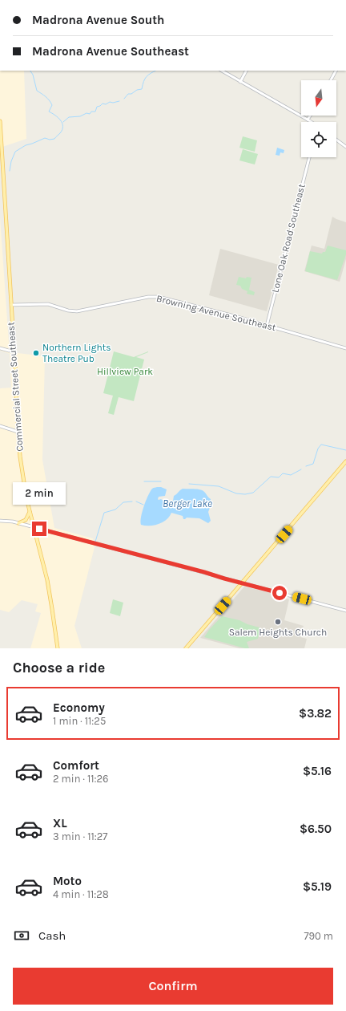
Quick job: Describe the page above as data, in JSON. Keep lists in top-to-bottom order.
{
  "streets": {
    "main road": ["Commercial Street Southeast"],
    "street": ["Lone Oak Road Southeast", "Browning Avenue Southeast"]
  },
  "crossings": [
    ["Lone Oak Road Southeast", "Browning Avenue Southeast"],
    ["Browning Avenue Southeast", "Commercial Street Southeast"]
  ],
  "water": ["Berger Lake"],
  "parks": ["Hillview Park"],
  "places": ["Northern Lights Theatre Pub", "Salem Heights Church"],
  "north": "bottom",
  "page": {
    "banner": ["Madrona Avenue South", "Madrona Avenue Southeast"],
    "bubble": "2 min",
    "heading": "Choose a ride",
    "list": [
      {
        "name": "Economy",
        "note": "1 min · 11:25",
        "value": "$3.82"
      },
      {
        "name": "Comfort",
        "note": "2 min · 11:26",
        "value": "$5.16"
      },
      {
        "name": "XL",
        "note": "3 min · 11:27",
        "value": "$6.50"
      },
      {
        "name": "Moto",
        "note": "4 min · 11:28",
        "value": "$5.19"
      }
    ],
    "pay": ["Cash", "790 m"],
    "buttons": "Confirm"
  }
}
